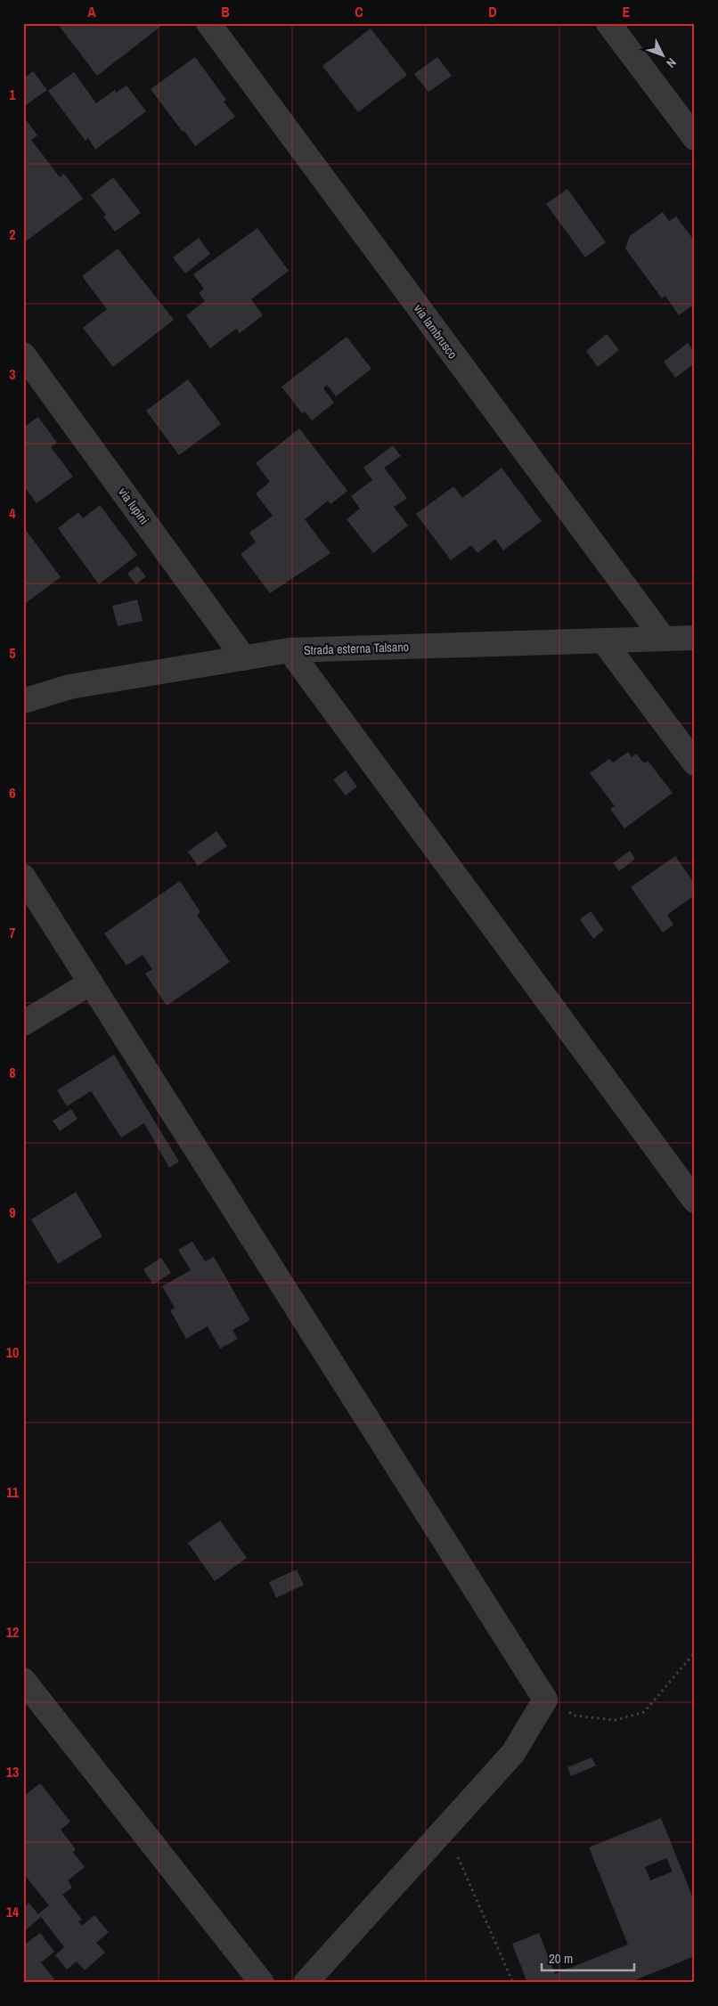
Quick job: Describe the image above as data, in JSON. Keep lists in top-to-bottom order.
{
  "streets": {
    "street": ["via lambrusco", "via lupini", "Strada esterna Talsano"]
  },
  "crossings": [
    ["via lambrusco", "Strada esterna Talsano"],
    ["via lupini", "Strada esterna Talsano"]
  ],
  "scale_bar": "20 m",
  "north": "bottom right",
  "grid": {
    "columns": [
      "A",
      "B",
      "C",
      "D",
      "E"
    ],
    "rows": [
      "1",
      "2",
      "3",
      "4",
      "5",
      "6",
      "7",
      "8",
      "9",
      "10",
      "11",
      "12",
      "13",
      "14"
    ]
  }
}
